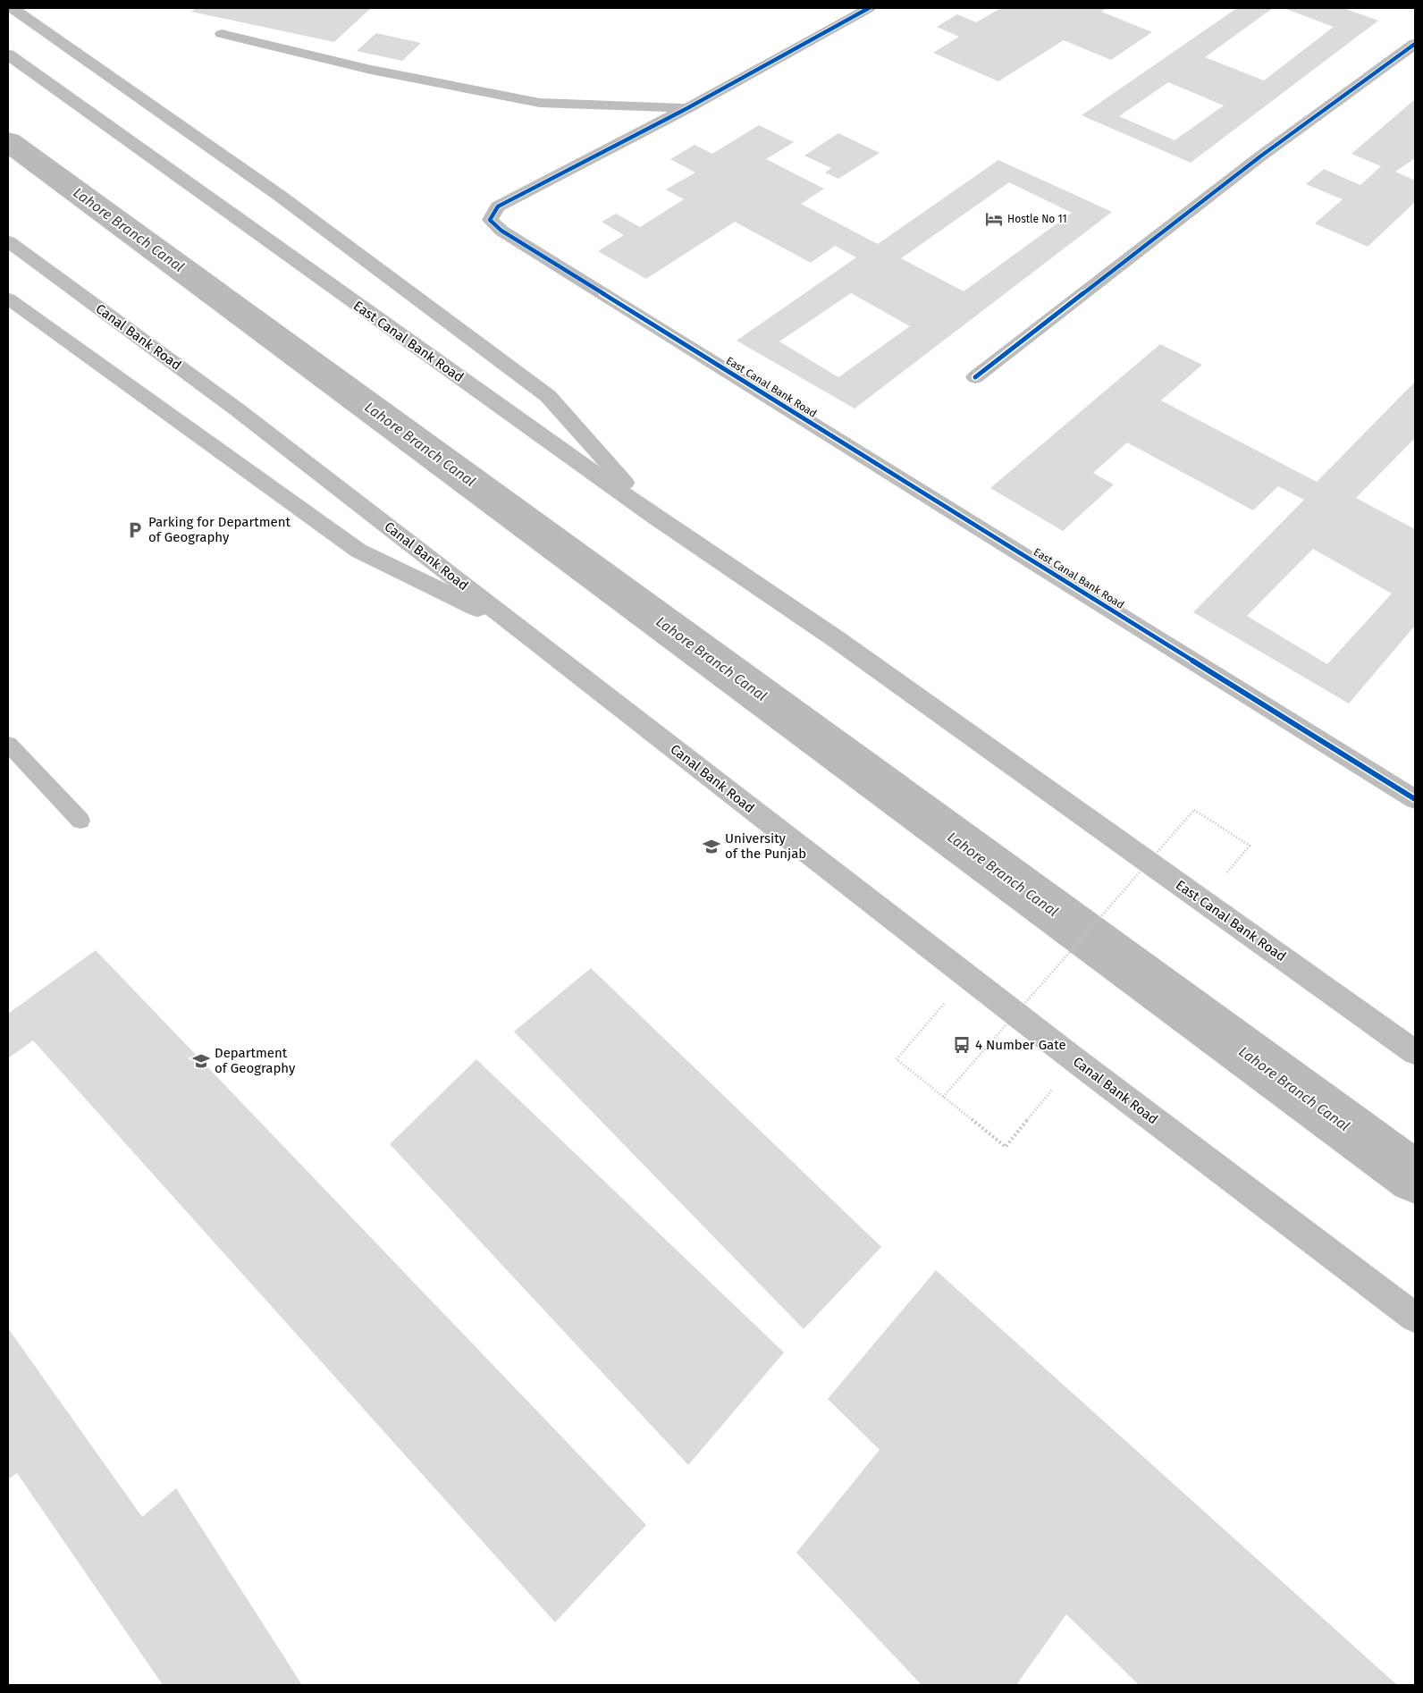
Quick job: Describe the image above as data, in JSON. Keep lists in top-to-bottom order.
{
  "streets": {
    "main road": ["Canal Bank Road", "East Canal Bank Road"]
  },
  "water": ["Lahore Branch Canal"],
  "places": {
    "hotel": ["Hostle No 11"],
    "parking": ["Parking for Department of Geography"],
    "school or university": ["University of the Punjab", "Department of Geography"],
    "bus stop": ["4 Number Gate"]
  }
}
